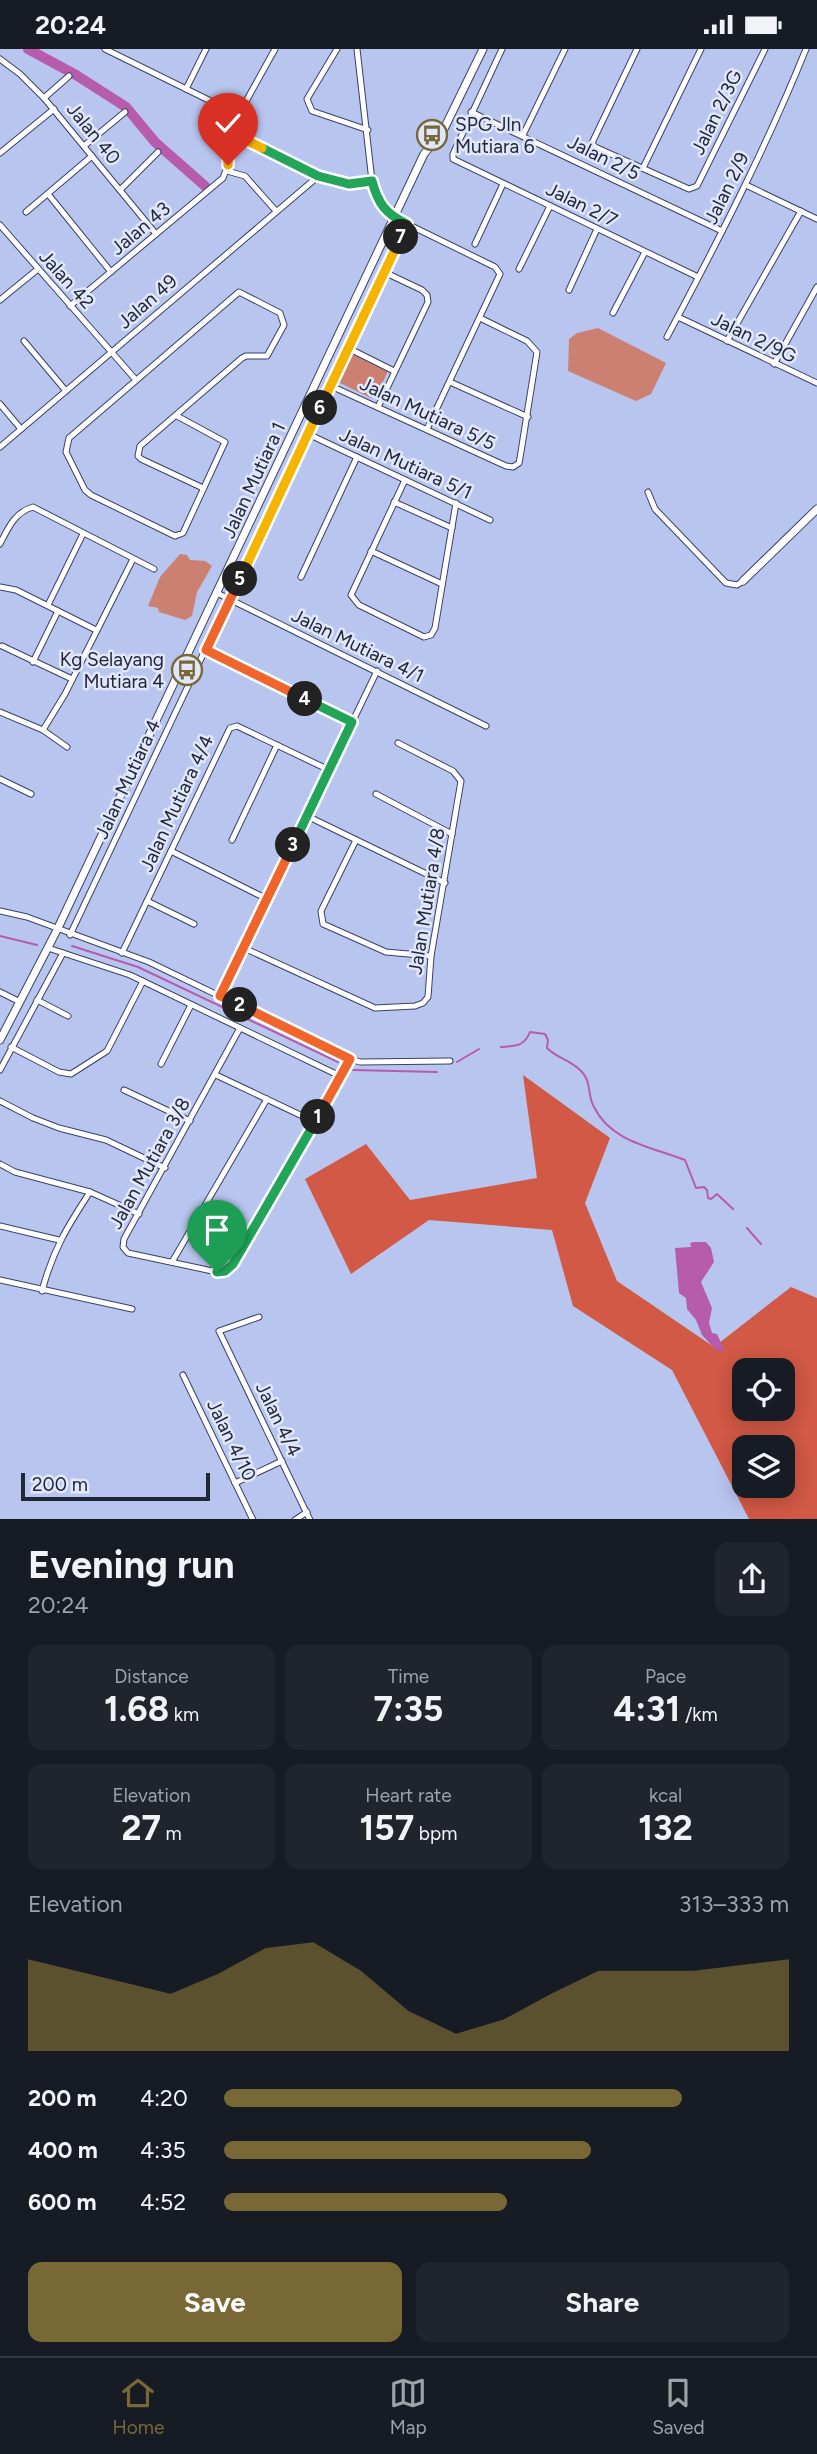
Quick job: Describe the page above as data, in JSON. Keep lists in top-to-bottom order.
{
  "streets": {
    "street": [
      "Jalan 2/3G",
      "Jalan 40",
      "Jalan 2/5",
      "Jalan 2/9",
      "Jalan 2/7",
      "Jalan 43",
      "Jalan 42",
      "Jalan 49",
      "Jalan 2/9G",
      "Jalan Mutiara 5/5",
      "Jalan Mutiara 5/1",
      "Jalan Mutiara 1",
      "Jalan Mutiara 4/1",
      "Jalan Mutiara 4",
      "Jalan Mutiara 4/4",
      "Jalan Mutiara 4/8",
      "Jalan Mutiara 3/8",
      "Jalan 4/4",
      "Jalan 4/10"
    ]
  },
  "crossings": [
    ["Jalan 40", "Jalan 43"],
    ["Jalan 2/5", "Jalan 2/9"],
    ["Jalan 2/5", "Jalan 2/7"],
    ["Jalan 2/9", "Jalan 2/7"],
    ["Jalan 2/9", "Jalan 2/9G"],
    ["Jalan 43", "Jalan 42"],
    ["Jalan 42", "Jalan 49"],
    ["Jalan Mutiara 5/5", "Jalan Mutiara 4"],
    ["Jalan Mutiara 5/1", "Jalan Mutiara 4"],
    ["Jalan Mutiara 1", "Jalan Mutiara 4/1"],
    ["Jalan Mutiara 4/1", "Jalan Mutiara 4"]
  ],
  "places": {
    "bus stop": ["SPG Jln Mutiara 6", "Kg Selayang Mutiara 4"]
  },
  "scale_bar": "200 m",
  "page": {
    "status": "20:24",
    "pins": [
      "7",
      "6",
      "5",
      "4",
      "3",
      "2",
      "1"
    ],
    "scale": "200 m",
    "heading": ["Evening run", "20:24"],
    "stats": [
      ["Distance", "1.68 km"],
      ["Time", "7:35"],
      ["Pace", "4:31 /km"],
      ["Elevation", "27 m"],
      ["Heart rate", "157 bpm"],
      ["kcal", "132"]
    ],
    "chart": ["Elevation", "313–333 m"],
    "list": [
      {
        "name": "200 m",
        "note": "4:20"
      },
      {
        "name": "400 m",
        "note": "4:35"
      },
      {
        "name": "600 m",
        "note": "4:52"
      }
    ],
    "buttons": ["Save", "Share"],
    "tabs": ["Home", "Map", "Saved"]
  }
}
